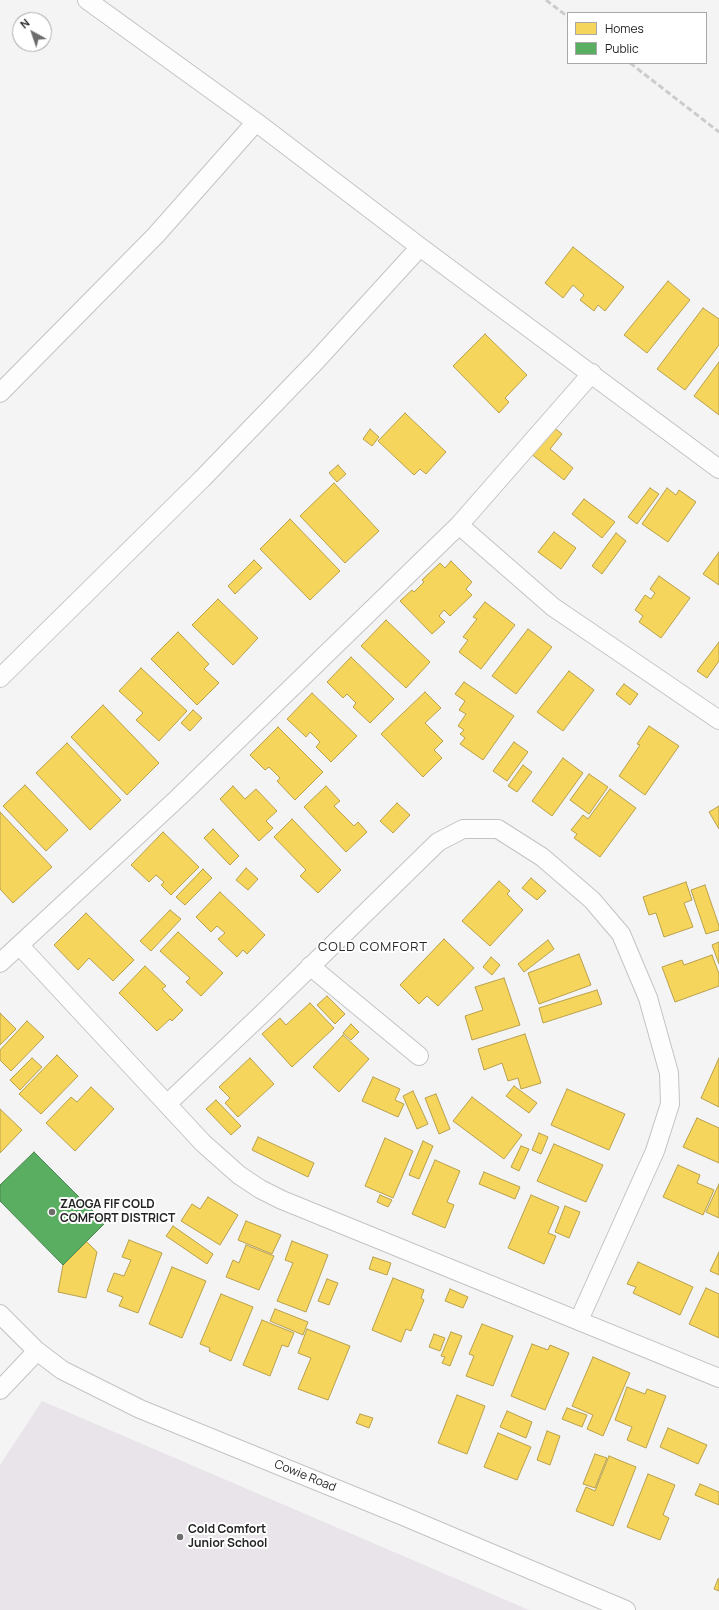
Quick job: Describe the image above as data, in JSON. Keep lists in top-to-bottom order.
{
  "streets": {
    "street": ["Cowie Road"]
  },
  "districts": ["COLD COMFORT"],
  "places": ["ZAOGA FIF COLD COMFORT DISTRICT", "Cold Comfort Junior School"],
  "legend": ["Homes", "Public"],
  "north": "top left"
}
